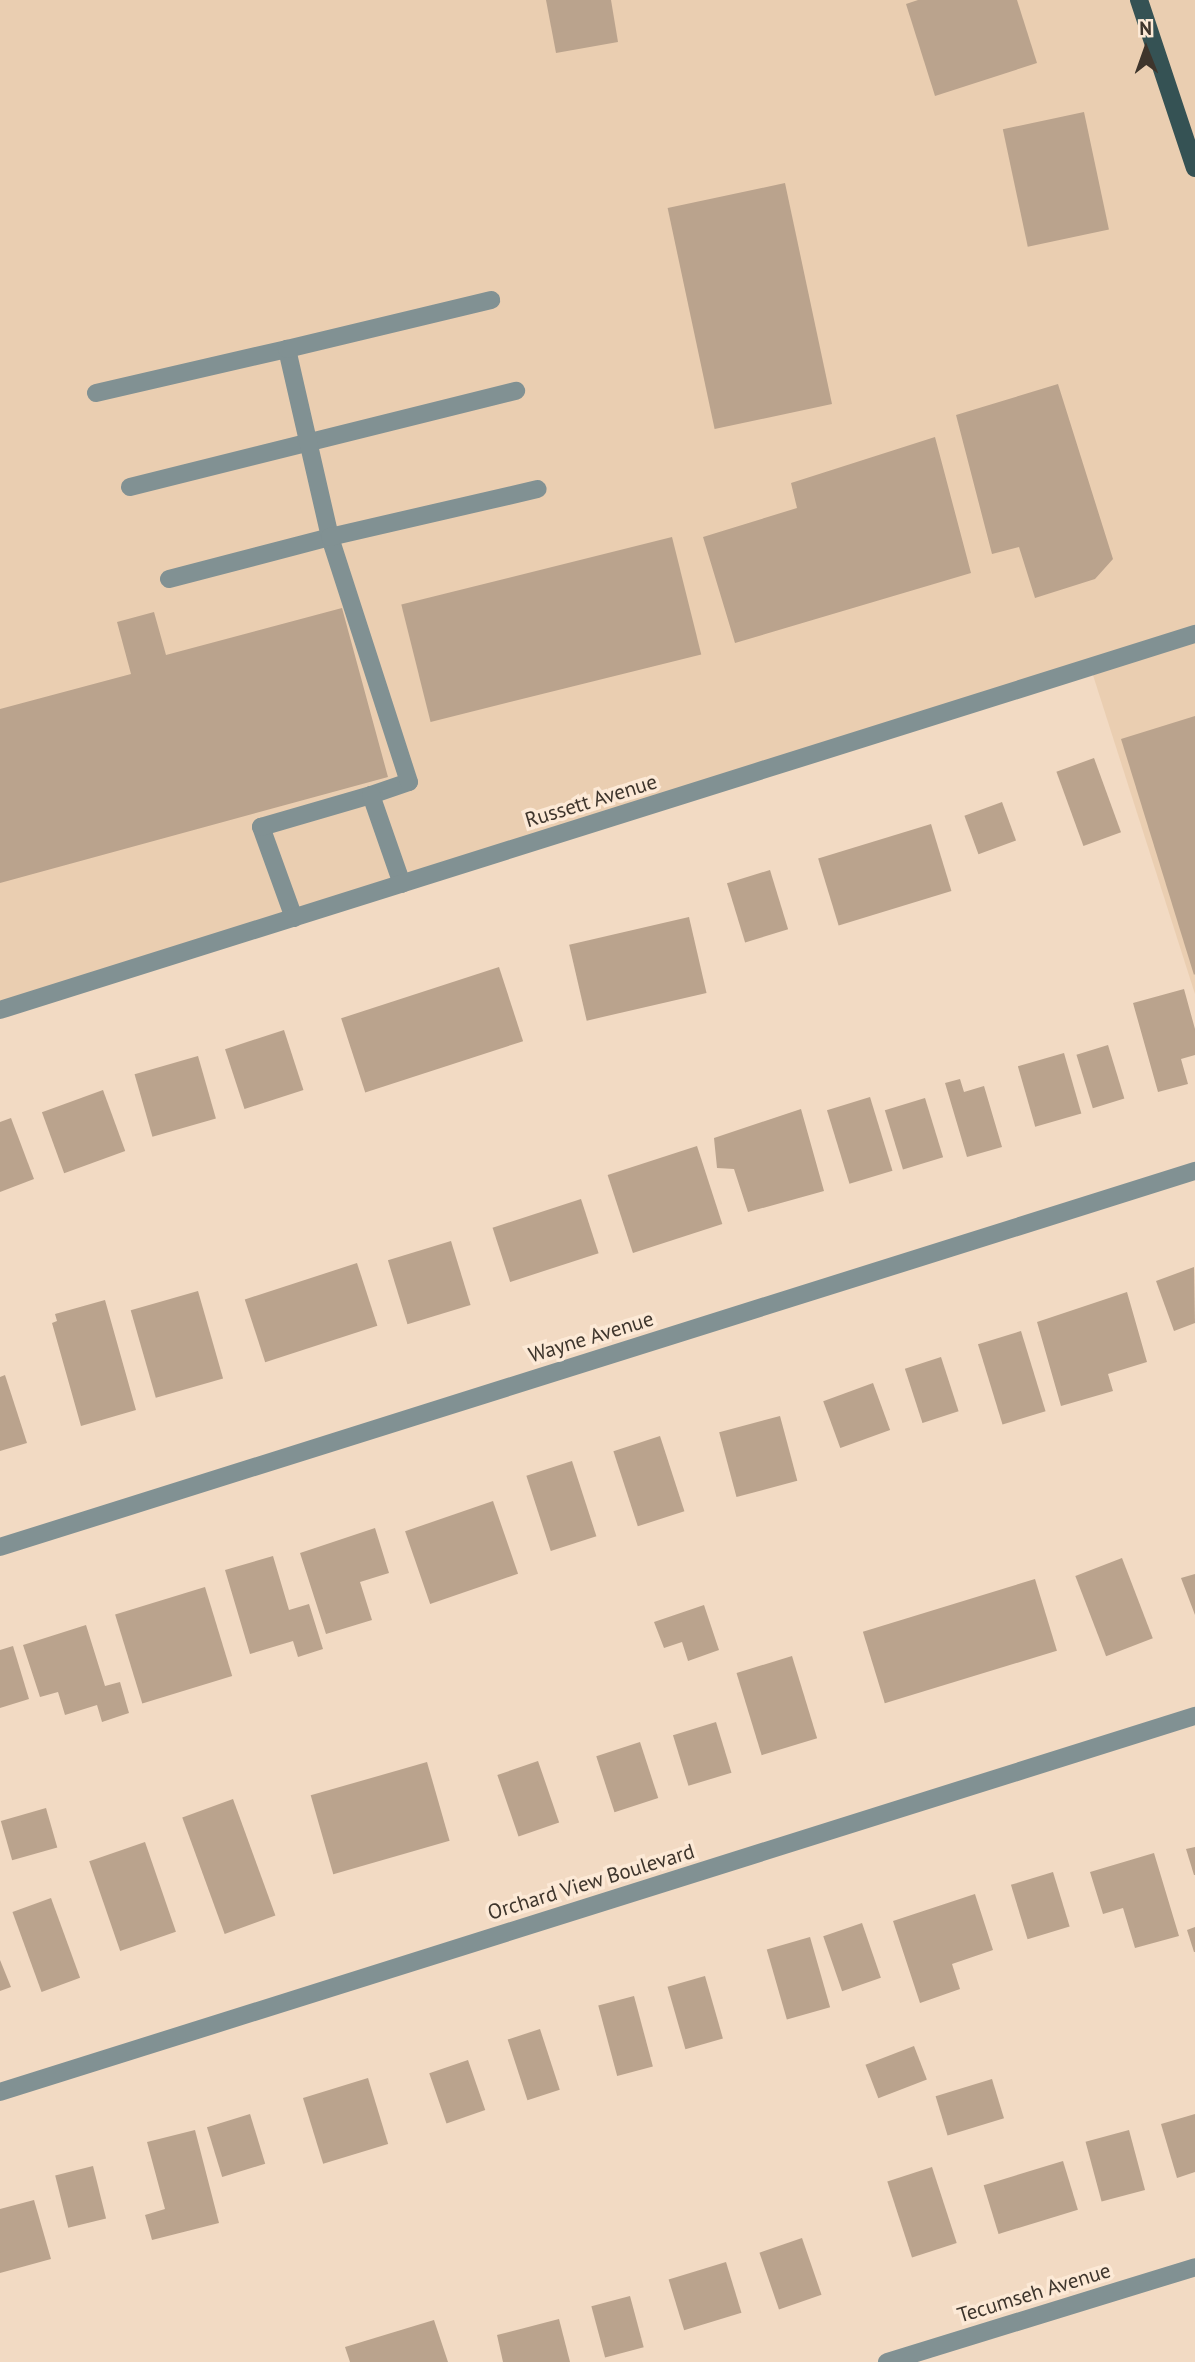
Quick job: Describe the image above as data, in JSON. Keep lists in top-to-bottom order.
{
  "streets": {
    "street": [
      "Russett Avenue",
      "Wayne Avenue",
      "Orchard View Boulevard",
      "Tecumseh Avenue"
    ]
  },
  "north": "top"
}
